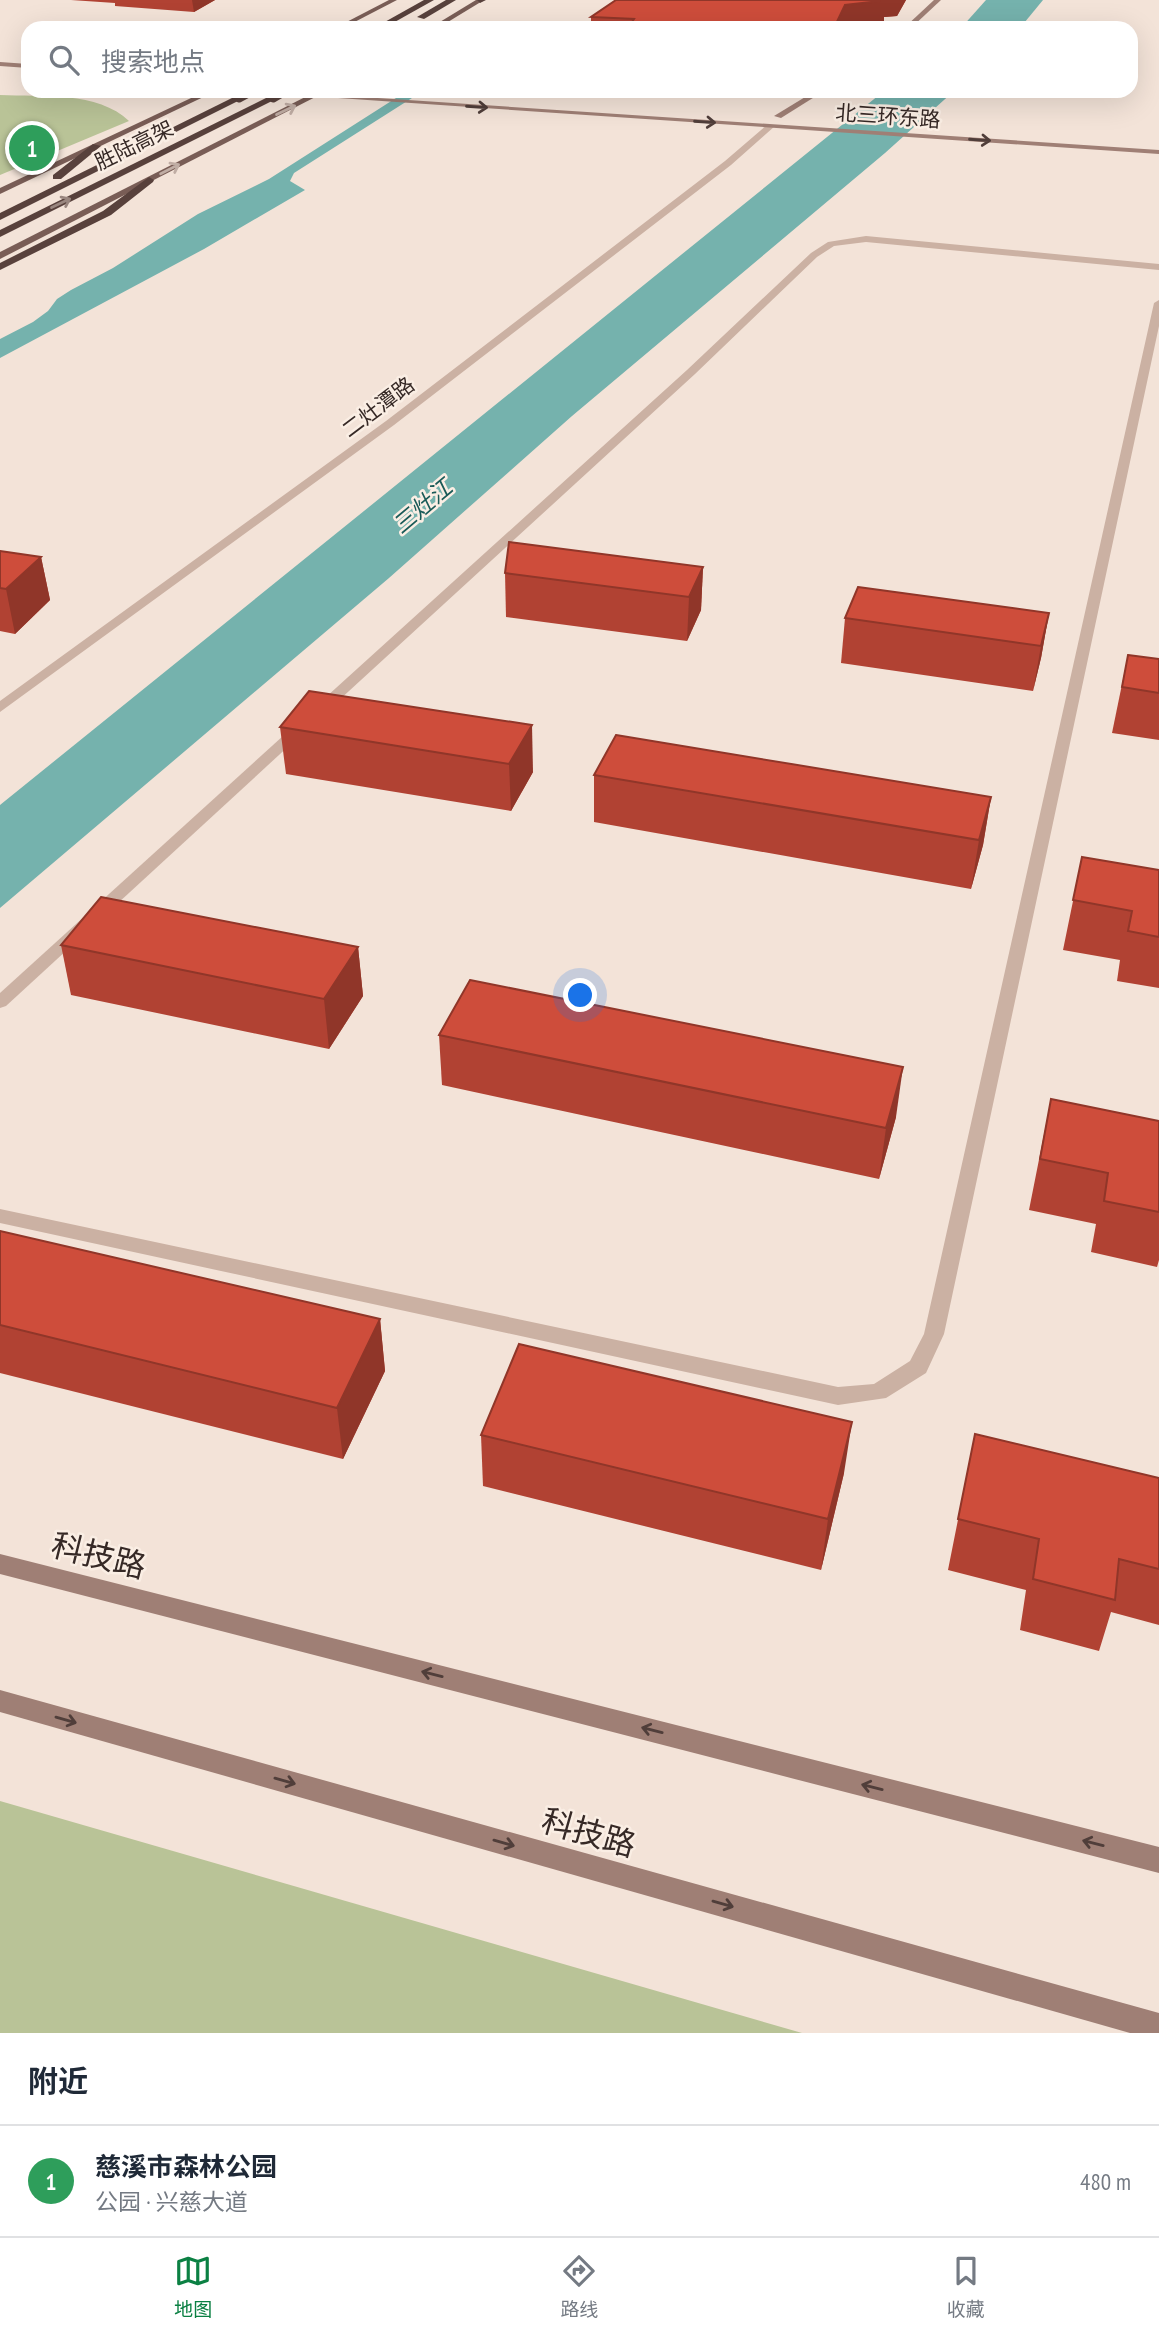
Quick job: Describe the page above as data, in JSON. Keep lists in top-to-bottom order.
{
  "streets": {
    "highway": ["胜陆高架"],
    "main road": ["北三环东路", "二灶潭路", "科技路"]
  },
  "crossings": [
    ["北三环东路", "二灶潭路"]
  ],
  "one_way": ["北三环东路"],
  "water": ["三灶江"],
  "page": {
    "search": "搜索地点",
    "pins": "1",
    "heading": "附近",
    "list": [
      {
        "mark": "1",
        "name": "慈溪市森林公园",
        "note": "公园 · 兴慈大道",
        "value": "480 m"
      }
    ],
    "nav": ["地图", "路线", "收藏"]
  }
}
